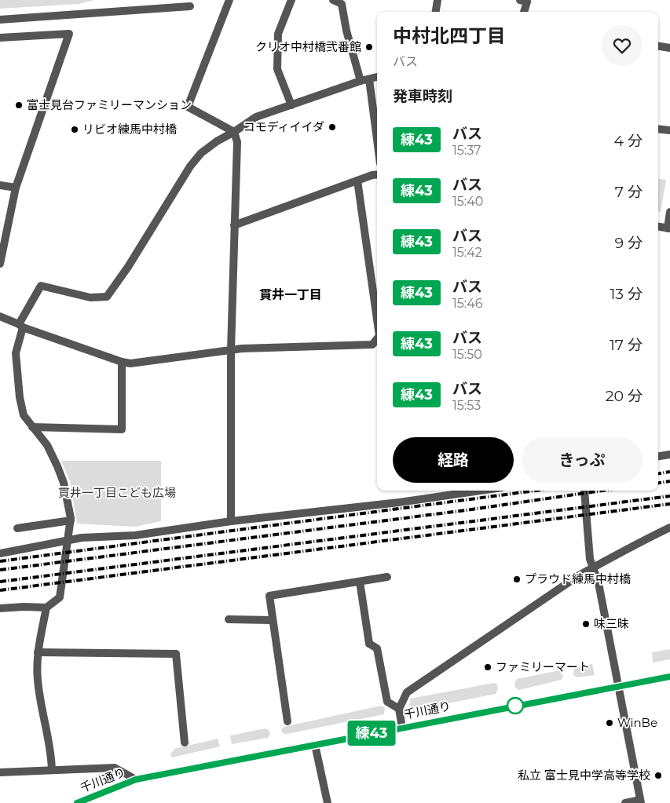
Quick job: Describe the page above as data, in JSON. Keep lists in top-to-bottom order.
{
  "streets": {
    "main road": ["千川通り"]
  },
  "districts": ["貫井一丁目"],
  "parks": ["貫井一丁目こども広場"],
  "places": [
    "クリオ中村橋弐番館",
    "富士見台ファミリーマンション",
    "コモディイイダ",
    "リビオ練馬中村橋",
    "プラウド練馬中村橋",
    "味三昧",
    "ファミリーマート",
    "WinBe",
    "私立 富士見中学高等学校"
  ],
  "lines": ["bus line 練43"],
  "page": {
    "on_map": "練43",
    "heading": [
      ["中村北四丁目", "バス"],
      "発車時刻"
    ],
    "list": [
      {
        "mark": "練43",
        "name": "バス",
        "note": "15:37",
        "value": "4 分"
      },
      {
        "mark": "練43",
        "name": "バス",
        "note": "15:40",
        "value": "7 分"
      },
      {
        "mark": "練43",
        "name": "バス",
        "note": "15:42",
        "value": "9 分"
      },
      {
        "mark": "練43",
        "name": "バス",
        "note": "15:46",
        "value": "13 分"
      },
      {
        "mark": "練43",
        "name": "バス",
        "note": "15:50",
        "value": "17 分"
      },
      {
        "mark": "練43",
        "name": "バス",
        "note": "15:53",
        "value": "20 分"
      }
    ],
    "buttons": ["経路", "きっぷ"]
  }
}
